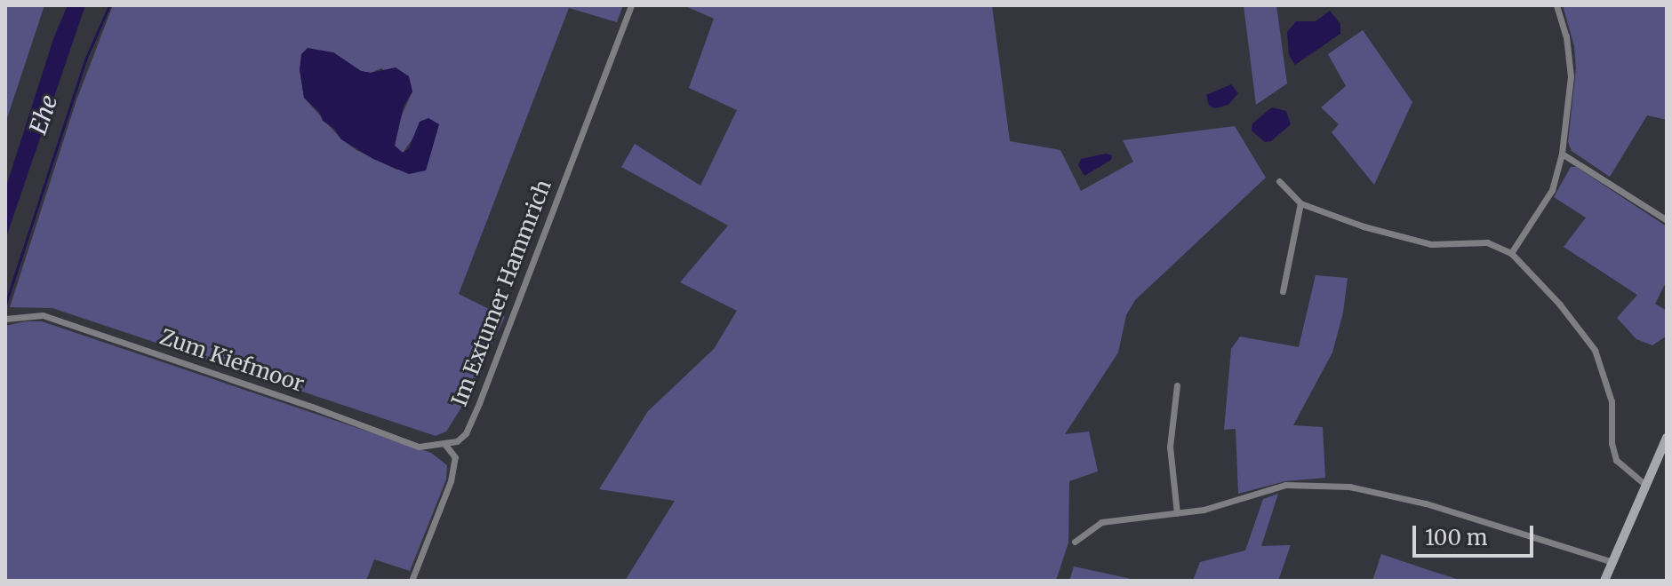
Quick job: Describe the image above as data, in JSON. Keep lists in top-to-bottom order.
{
  "streets": {
    "street": ["Im Extumer Hammrich", "Zum Kiefmoor"]
  },
  "crossings": [
    ["Im Extumer Hammrich", "Zum Kiefmoor"]
  ],
  "water": ["Ehe"],
  "scale_bar": "100 m"
}
